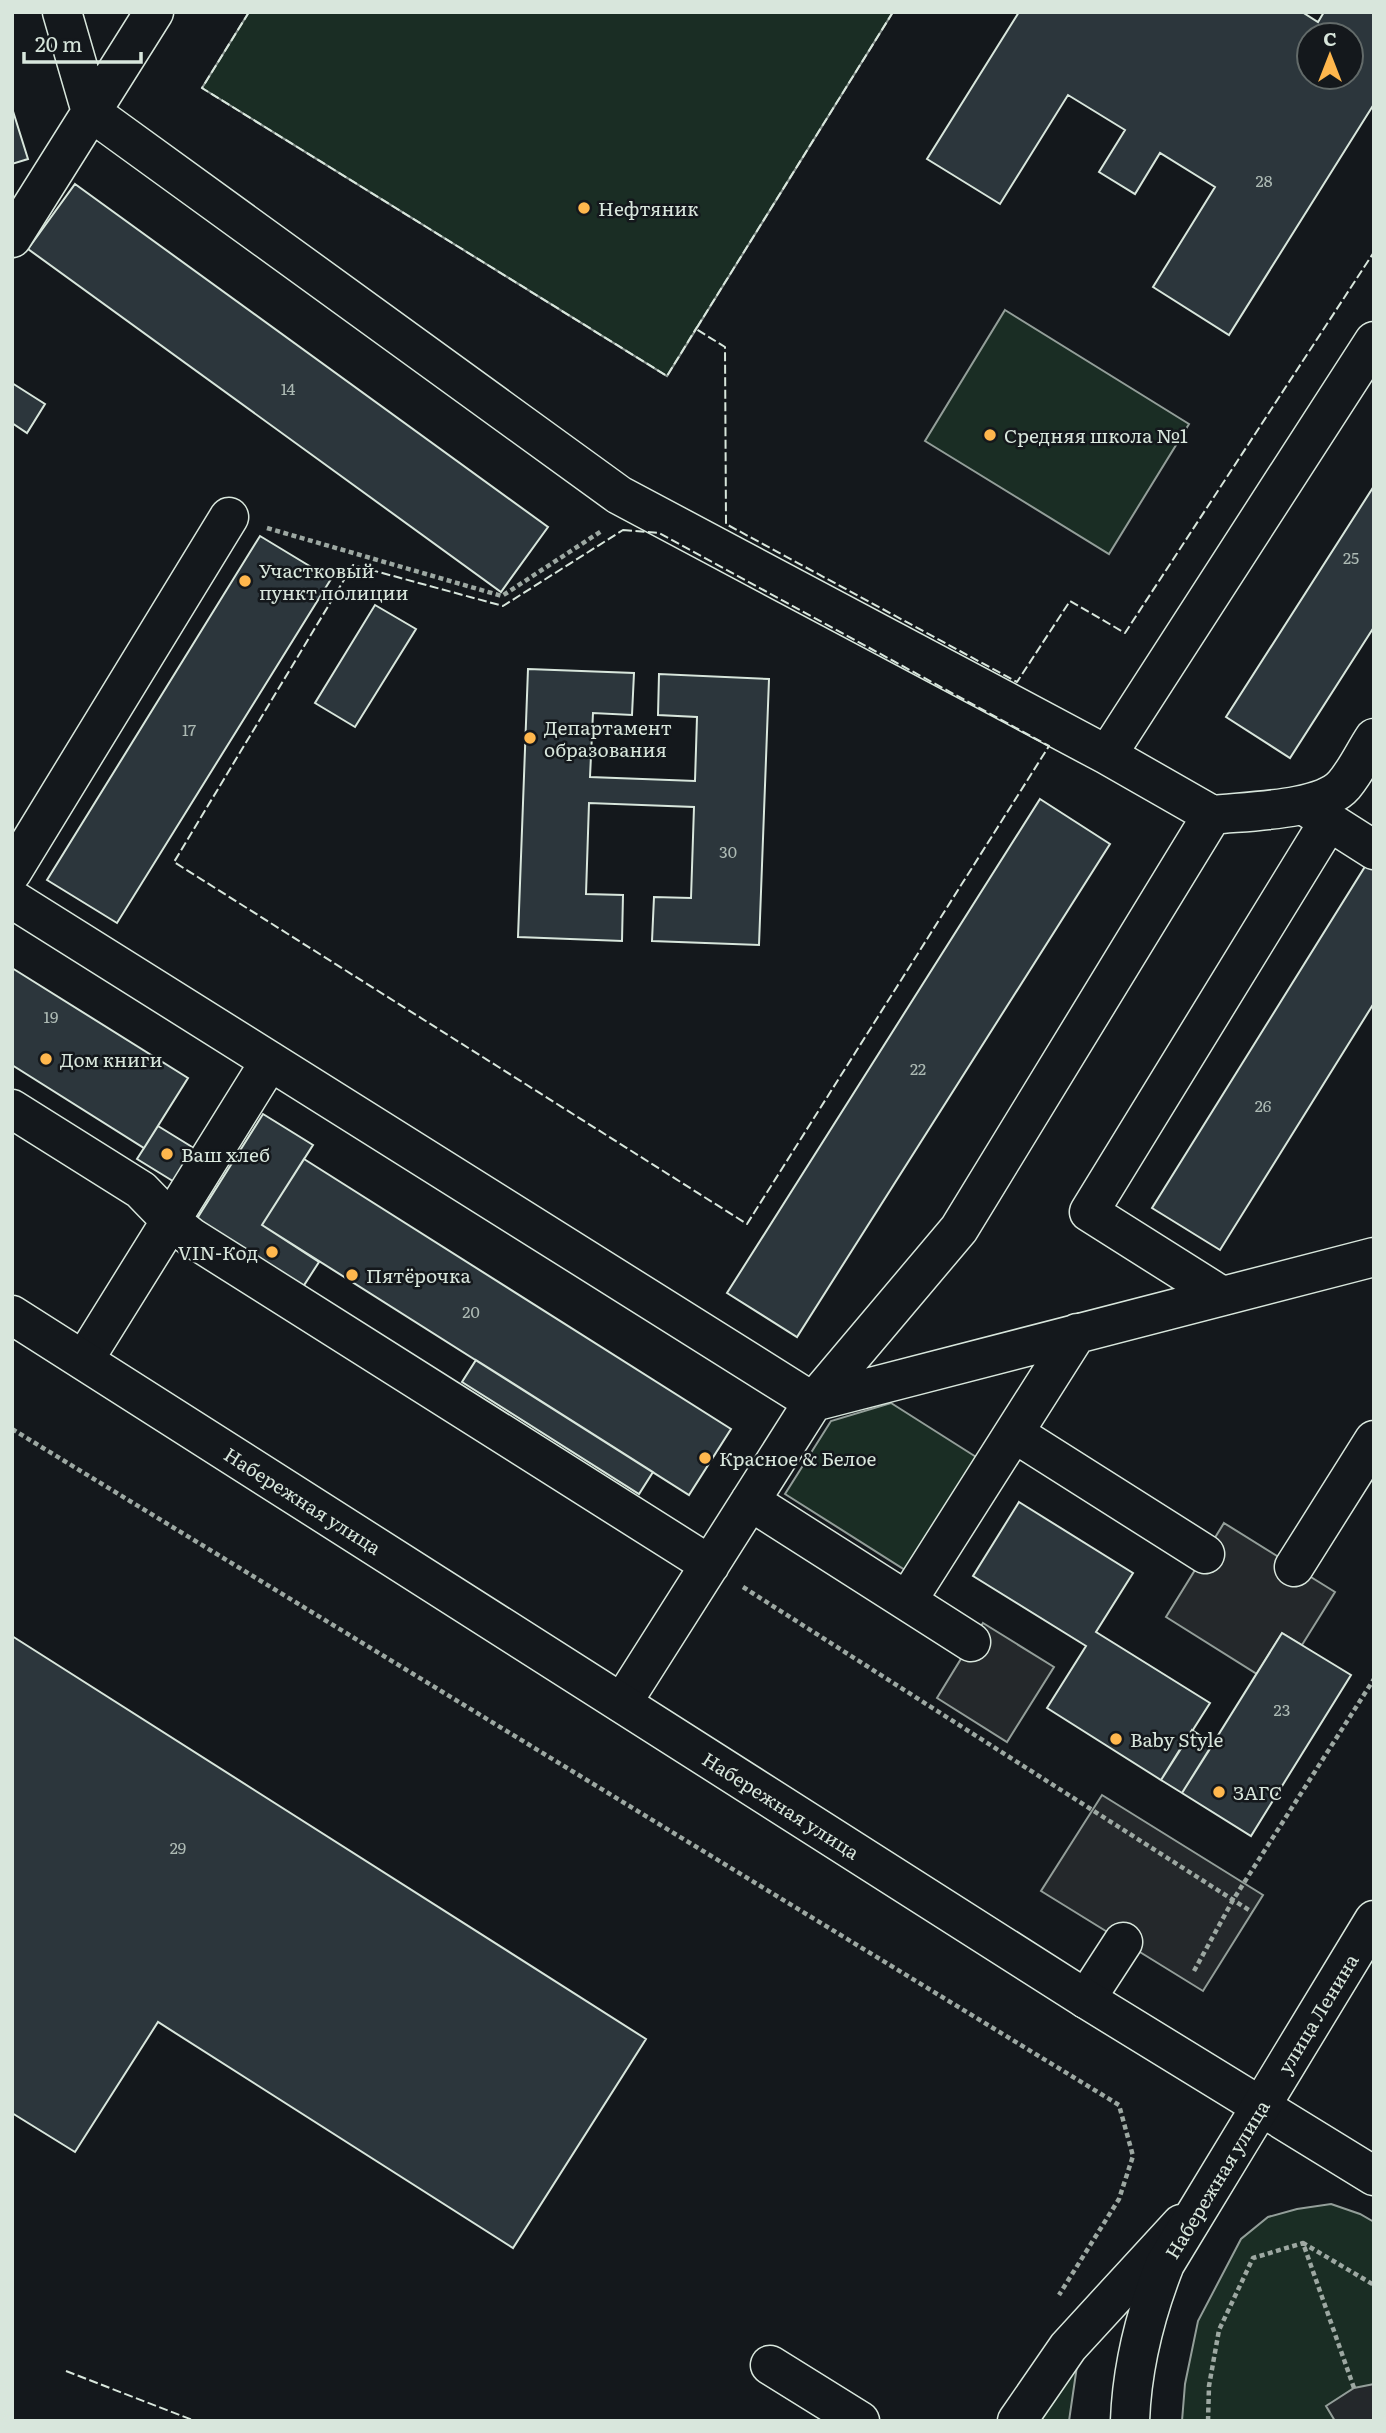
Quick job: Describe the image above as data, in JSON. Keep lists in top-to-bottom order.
{
  "streets": {
    "main road": ["Набережная улица", "улица Ленина"]
  },
  "crossings": [
    ["Набережная улица", "улица Ленина"]
  ],
  "places": [
    "Нефтяник",
    "Средняя школа №1",
    "Участковый пункт полиции",
    "Департамент образования",
    "Дом книги",
    "Ваш хлеб",
    "VIN-Код",
    "Пятёрочка",
    "Красное & Белое",
    "Baby Style",
    "ЗАГС"
  ],
  "house_numbers": [
    "28",
    "14",
    "25",
    "17",
    "30",
    "19",
    "22",
    "26",
    "20",
    "23",
    "29"
  ],
  "scale_bar": "20 m",
  "north": "top"
}
